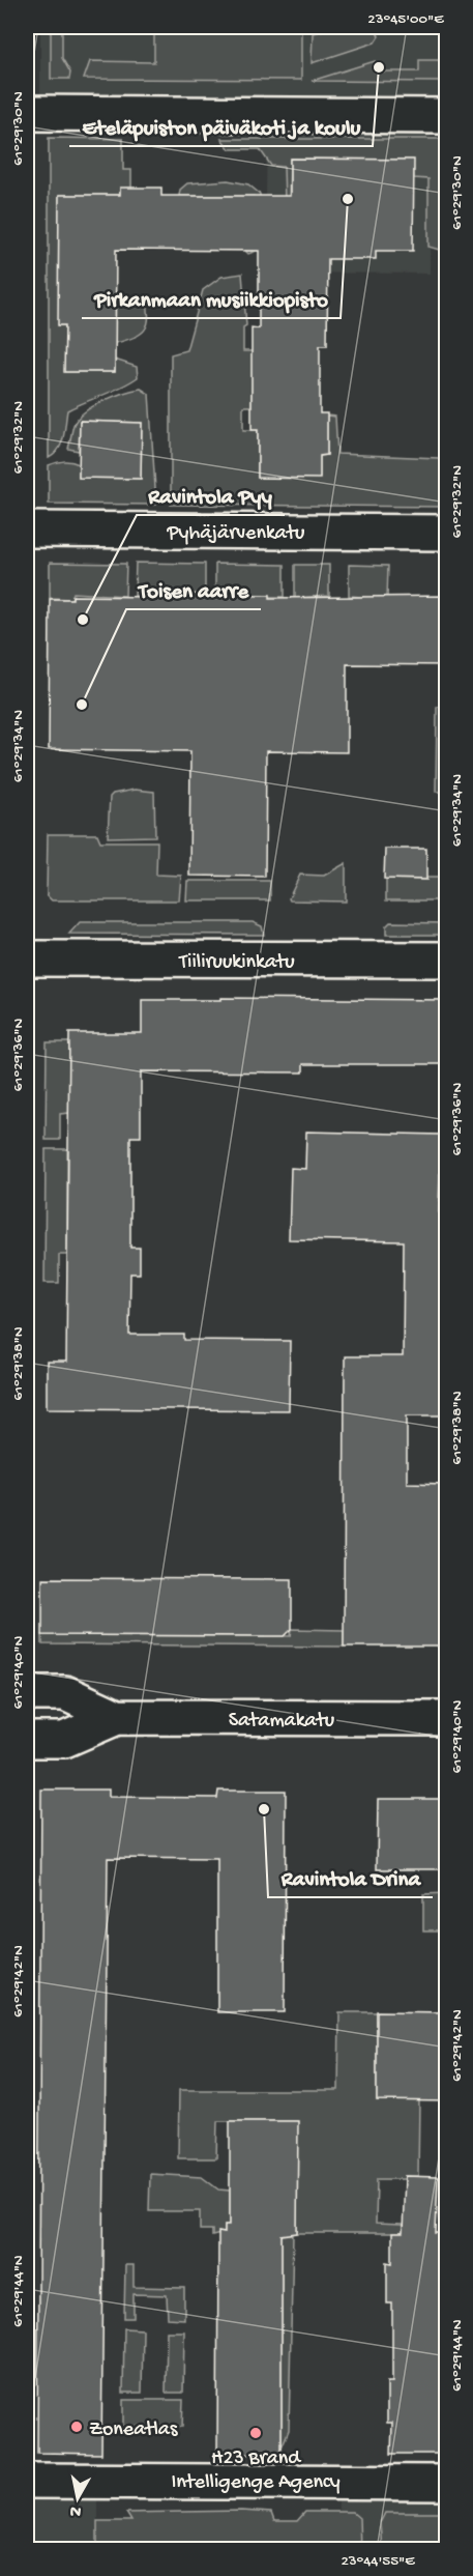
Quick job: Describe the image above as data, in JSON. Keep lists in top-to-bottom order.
{
  "streets": {
    "street": ["Pyhäjärvenkatu", "Tiiliruukinkatu", "Satamakatu"]
  },
  "places": [
    "Eteläpuiston päiväkoti ja koulu",
    "Pirkanmaan musiikkiopisto",
    "Ravintola Pyy",
    "Toisen aarre",
    "Ravintola Drina",
    "Zoneatlas",
    "H23 Brand Intelligenge Agency"
  ],
  "north": "bottom",
  "coordinates": [
    "23°45'00\"E",
    "61°29'30\"N",
    "61°29'32\"N",
    "61°29'34\"N",
    "61°29'36\"N",
    "61°29'38\"N",
    "61°29'40\"N",
    "61°29'42\"N",
    "61°29'44\"N",
    "23°44'55\"E"
  ]
}
